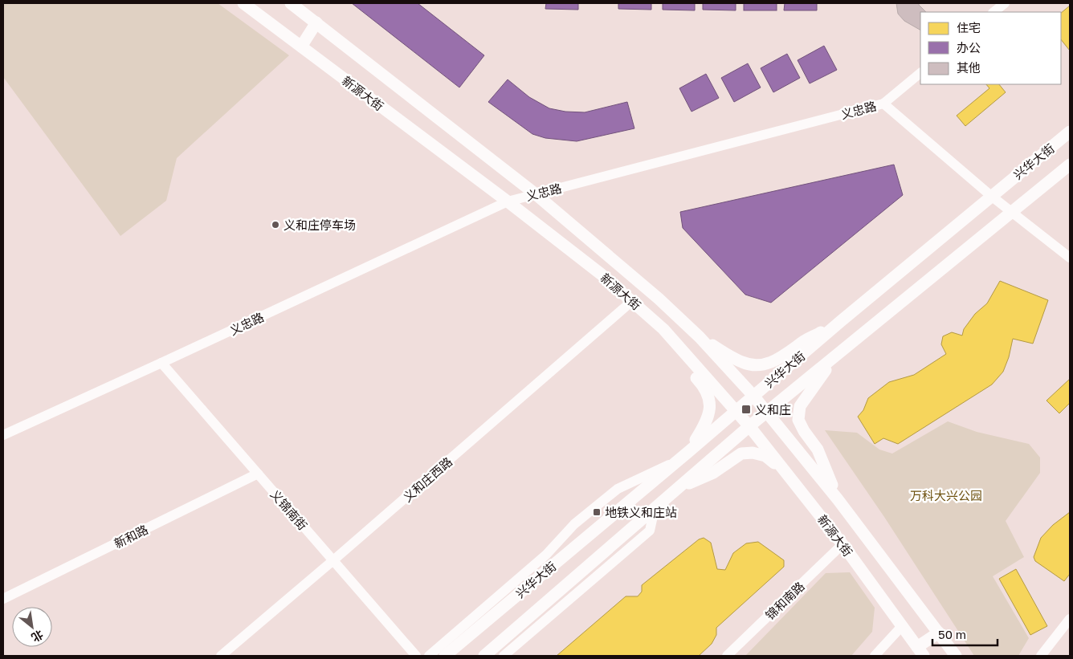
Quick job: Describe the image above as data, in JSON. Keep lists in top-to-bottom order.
{
  "streets": {
    "main road": ["新源大街", "兴华大街"],
    "street": [
      "义忠路",
      "义和庄西路",
      "义锦南街",
      "新和路",
      "锦和南路"
    ]
  },
  "crossings": [
    ["新源大街", "义忠路"],
    ["新源大街", "兴华大街"],
    ["新源大街", "义和庄西路"],
    ["新源大街", "锦和南路"],
    ["义忠路", "兴华大街"],
    ["义忠路", "义锦南街"],
    ["义和庄西路", "义锦南街"],
    ["义锦南街", "新和路"]
  ],
  "parks": ["万科大兴公园"],
  "places": {
    "other": ["义和庄停车场"],
    "transit": ["义和庄", "地铁义和庄站"]
  },
  "legend": ["住宅", "办公", "其他"],
  "scale_bar": "50 m",
  "north": "bottom right"
}
